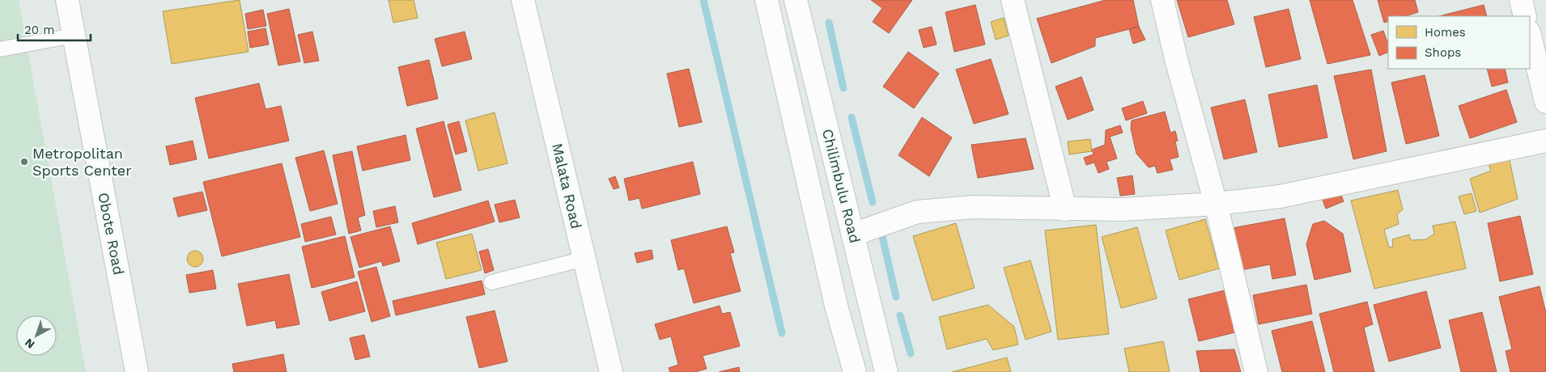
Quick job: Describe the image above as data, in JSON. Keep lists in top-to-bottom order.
{
  "streets": {
    "street": ["Malata Road", "Chilimbulu Road", "Obote Road"]
  },
  "places": ["Metropolitan Sports Center"],
  "legend": ["Homes", "Shops"],
  "scale_bar": "20 m",
  "north": "bottom left"
}
